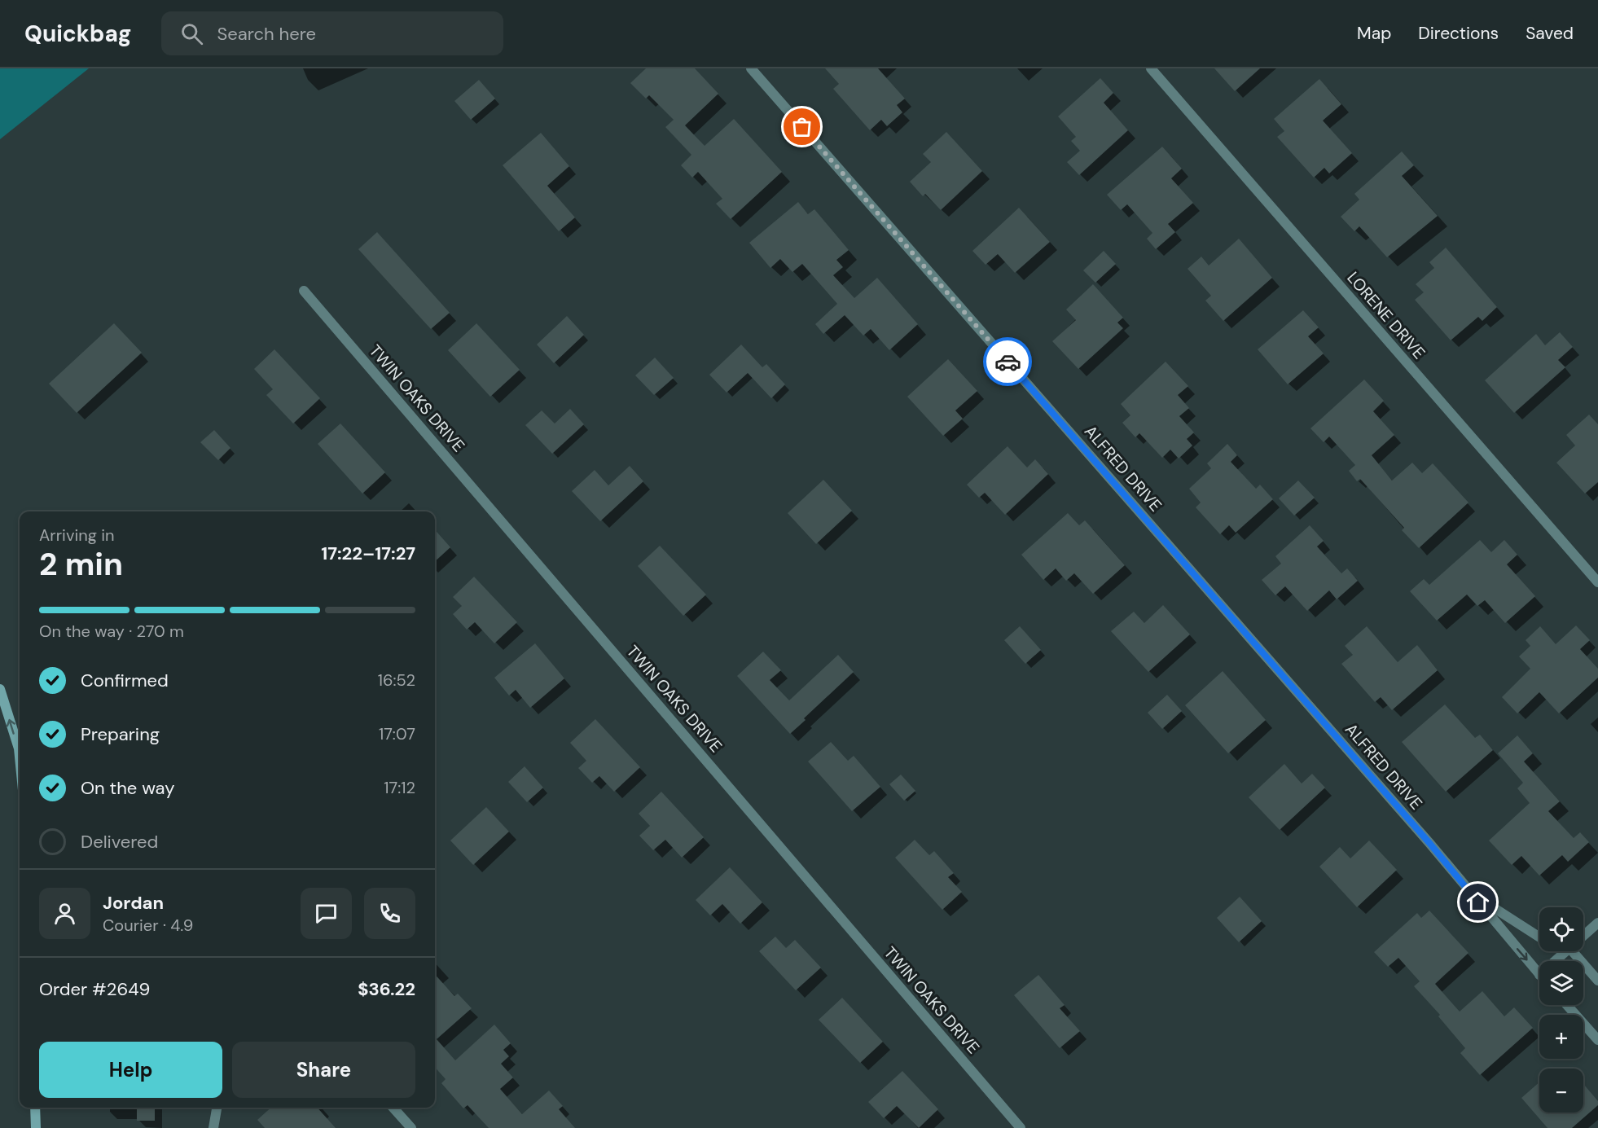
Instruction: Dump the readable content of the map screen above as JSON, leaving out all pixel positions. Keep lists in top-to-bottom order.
{
  "streets": {
    "street": ["LORENE DRIVE", "TWIN OAKS DRIVE", "ALFRED DRIVE"]
  },
  "page": {
    "header": "Quickbag",
    "search": "Search here",
    "nav": ["Map", "Directions", "Saved"],
    "heading": ["2 min", "Arriving in", "17:22–17:27"],
    "panel": [
      "Jordan",
      "Courier · 4.9",
      "Order #2649",
      "$36.22"
    ],
    "bar": "On the way · 270 m",
    "list": [
      ["Confirmed", "16:52"],
      ["Preparing", "17:07"],
      ["On the way", "17:12"],
      "Delivered"
    ],
    "map_buttons": ["+", "−"],
    "buttons": ["Help", "Share"]
  }
}
